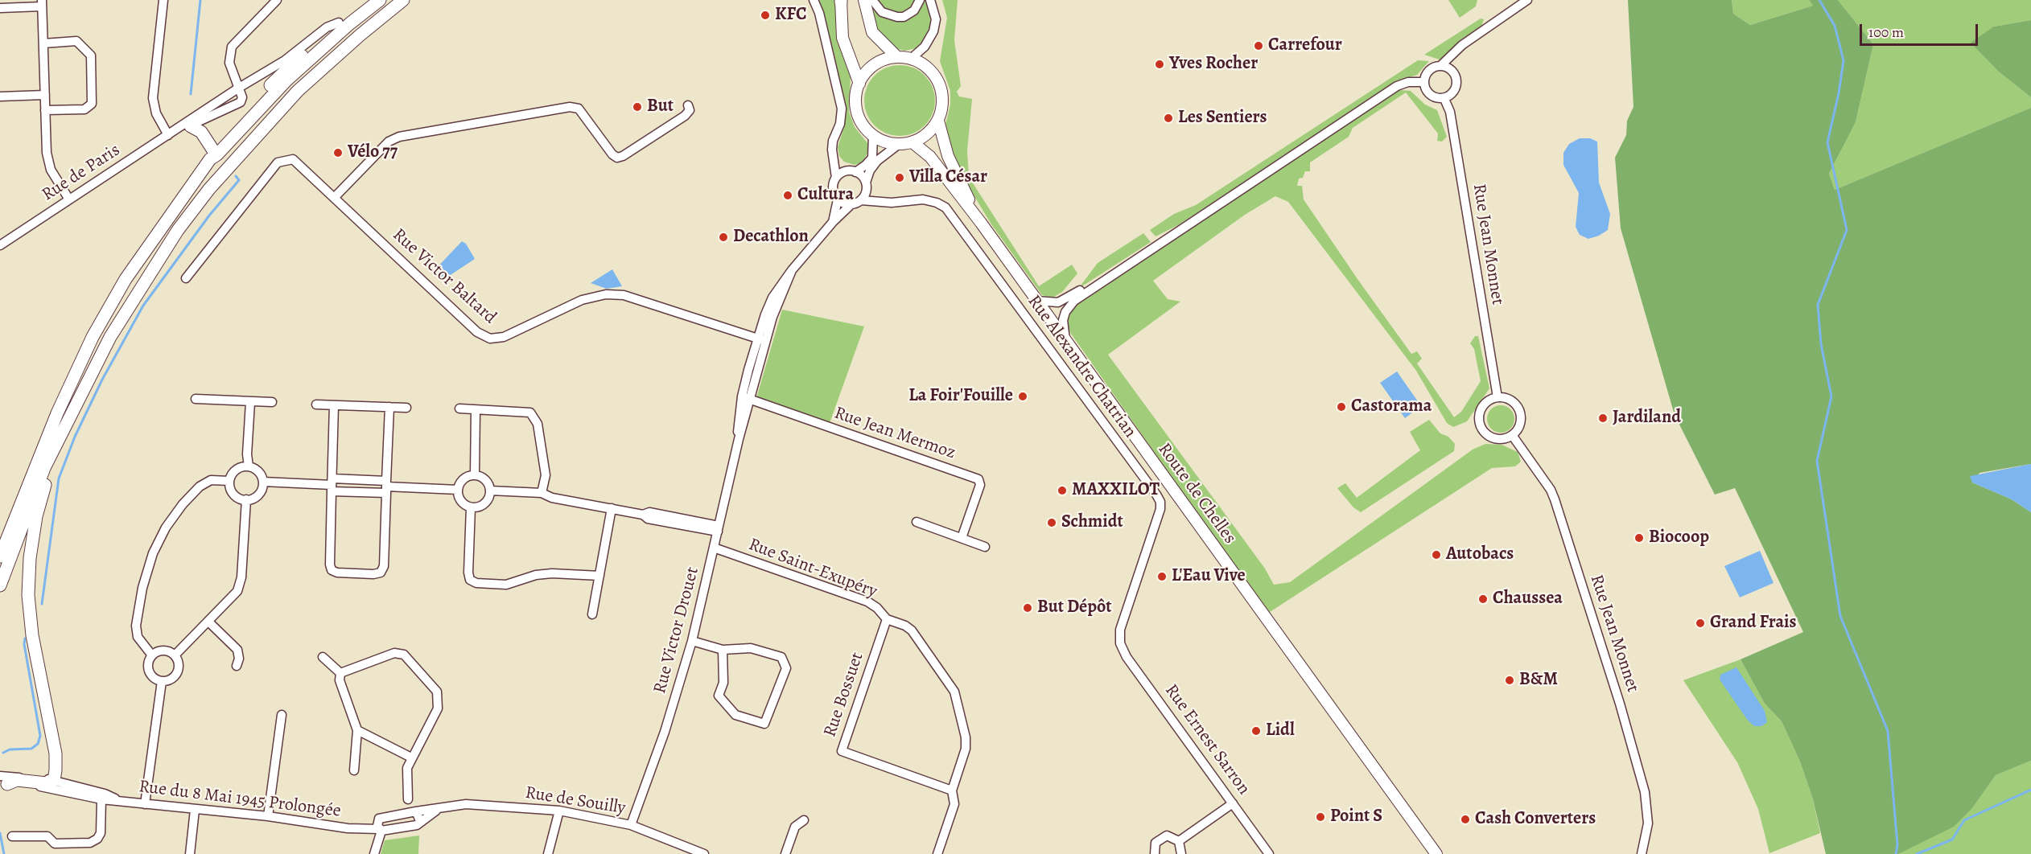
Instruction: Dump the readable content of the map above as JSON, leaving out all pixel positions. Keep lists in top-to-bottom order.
{
  "streets": {
    "main road": ["Route de Chelles"],
    "street": [
      "Rue de Paris",
      "Rue Jean Monnet",
      "Rue Victor Baltard",
      "Rue Alexandre Chatrian",
      "Rue Jean Mermoz",
      "Rue Saint-Exupéry",
      "Rue Victor Drouet",
      "Rue Bossuet",
      "Rue Ernest Sarron",
      "Rue du 8 Mai 1945 Prolongée",
      "Rue de Souilly"
    ]
  },
  "crossings": [
    ["Rue Victor Baltard", "Rue Victor Drouet"],
    ["Rue Alexandre Chatrian", "Rue Victor Drouet"],
    ["Rue Alexandre Chatrian", "Rue Ernest Sarron"],
    ["Rue Jean Mermoz", "Rue Victor Drouet"],
    ["Rue Saint-Exupéry", "Rue Victor Drouet"],
    ["Rue Saint-Exupéry", "Rue Bossuet"],
    ["Rue Victor Drouet", "Rue de Souilly"],
    ["Rue du 8 Mai 1945 Prolongée", "Rue de Souilly"]
  ],
  "places": [
    "KFC",
    "Carrefour",
    "Yves Rocher",
    "But",
    "Les Sentiers",
    "Vélo 77",
    "Villa César",
    "Cultura",
    "Decathlon",
    "La Foir'Fouille",
    "Castorama",
    "Jardiland",
    "MAXXILOT",
    "Schmidt",
    "Biocoop",
    "Autobacs",
    "L'Eau Vive",
    "Chaussea",
    "But Dépôt",
    "Grand Frais",
    "B&M",
    "Lidl",
    "Point S",
    "Cash Converters"
  ],
  "scale_bar": "100 m"
}
